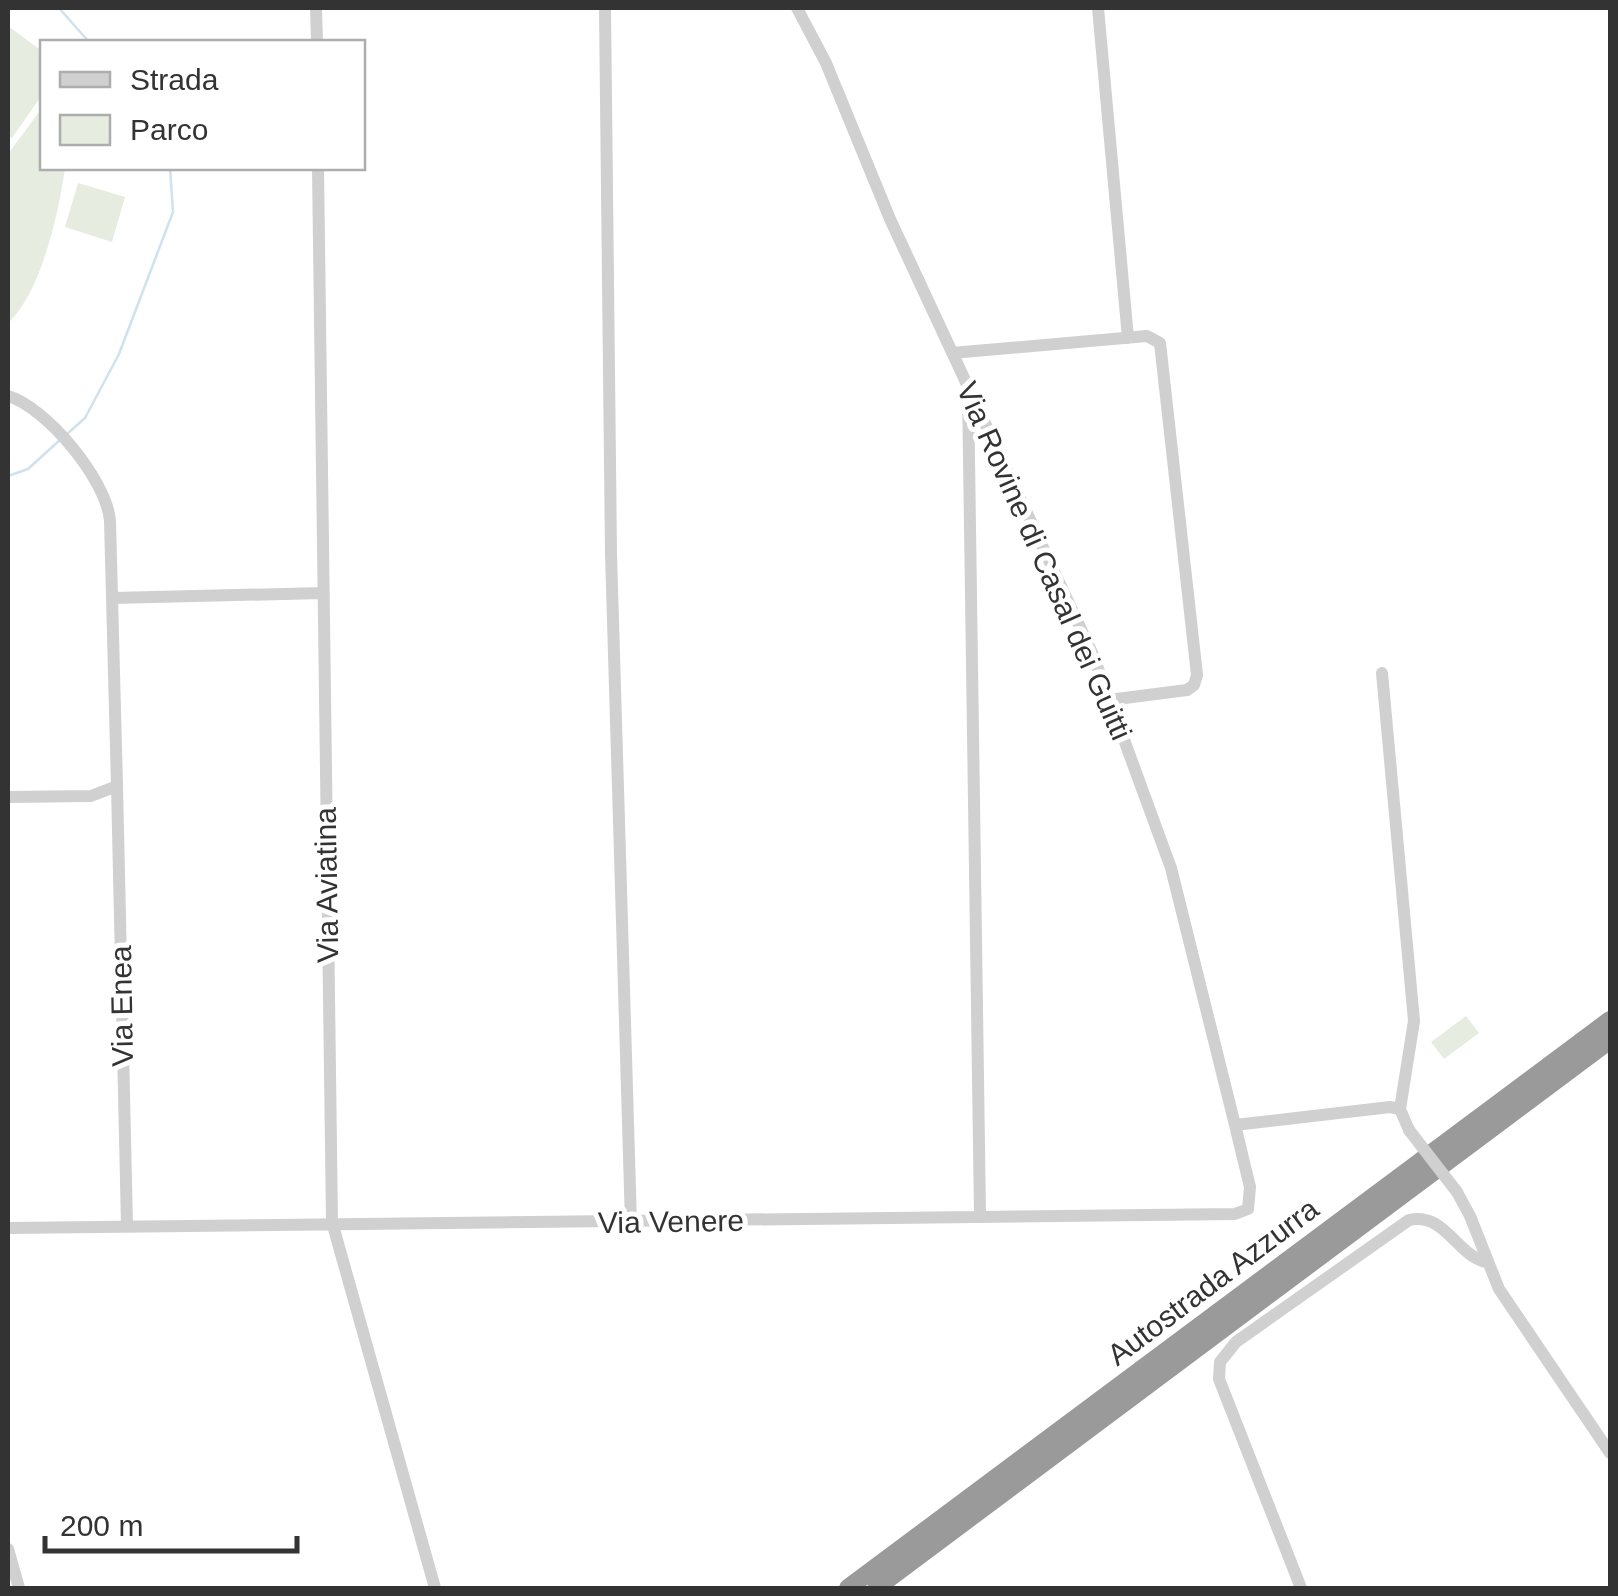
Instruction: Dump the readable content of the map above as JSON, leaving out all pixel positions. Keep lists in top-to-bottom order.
{
  "streets": {
    "highway": ["Autostrada Azzurra"],
    "street": [
      "Via Rovine di Casal dei Guitti",
      "Via Aviatina",
      "Via Enea",
      "Via Venere"
    ]
  },
  "crossings": [
    ["Via Rovine di Casal dei Guitti", "Via Venere"],
    ["Via Aviatina", "Via Venere"],
    ["Via Enea", "Via Venere"]
  ],
  "legend": ["Strada", "Parco"],
  "scale_bar": "200 m"
}
